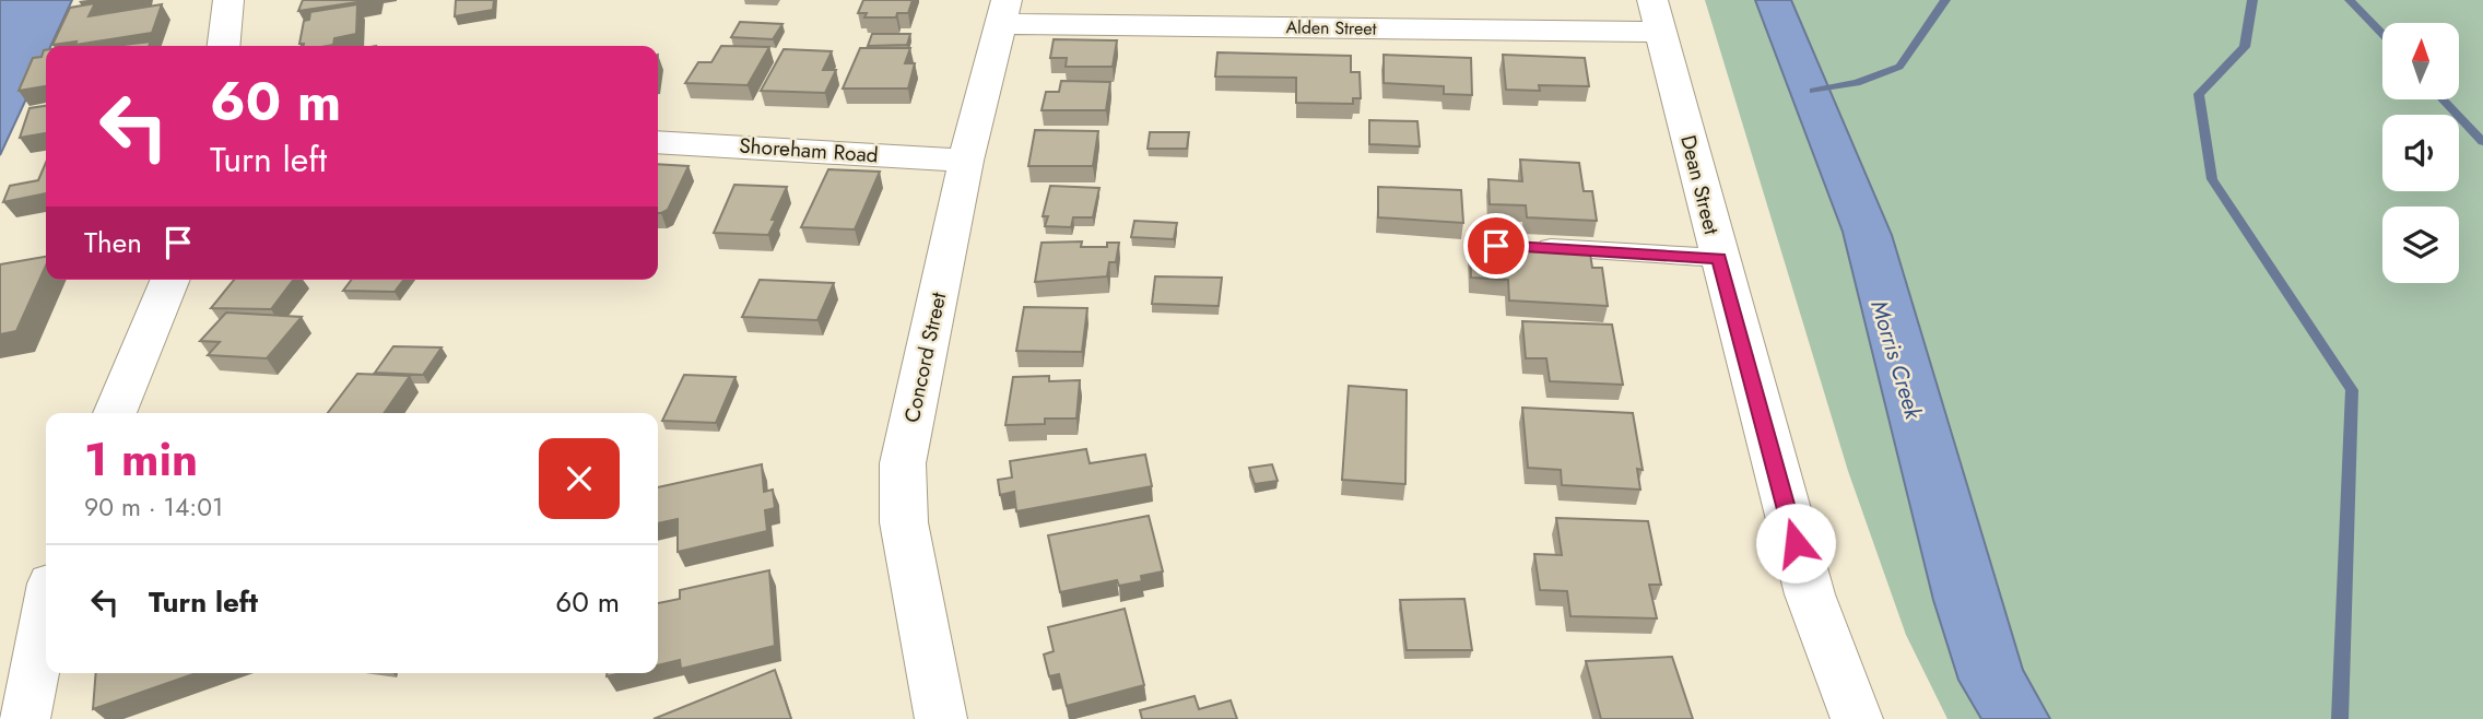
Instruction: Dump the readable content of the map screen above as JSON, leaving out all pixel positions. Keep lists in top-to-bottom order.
{
  "streets": {
    "street": [
      "Alden Street",
      "Shoreham Road",
      "Dean Street",
      "Concord Street"
    ]
  },
  "crossings": [
    ["Alden Street", "Dean Street"],
    ["Alden Street", "Concord Street"],
    ["Shoreham Road", "Concord Street"]
  ],
  "water": ["Morris Creek"],
  "north": "top",
  "page": {
    "turn": ["60 m", "Turn left"],
    "then": "Then",
    "heading": ["1 min", "90 m · 14:01"],
    "list": [
      {
        "name": "Turn left",
        "value": "60 m"
      }
    ]
  }
}
